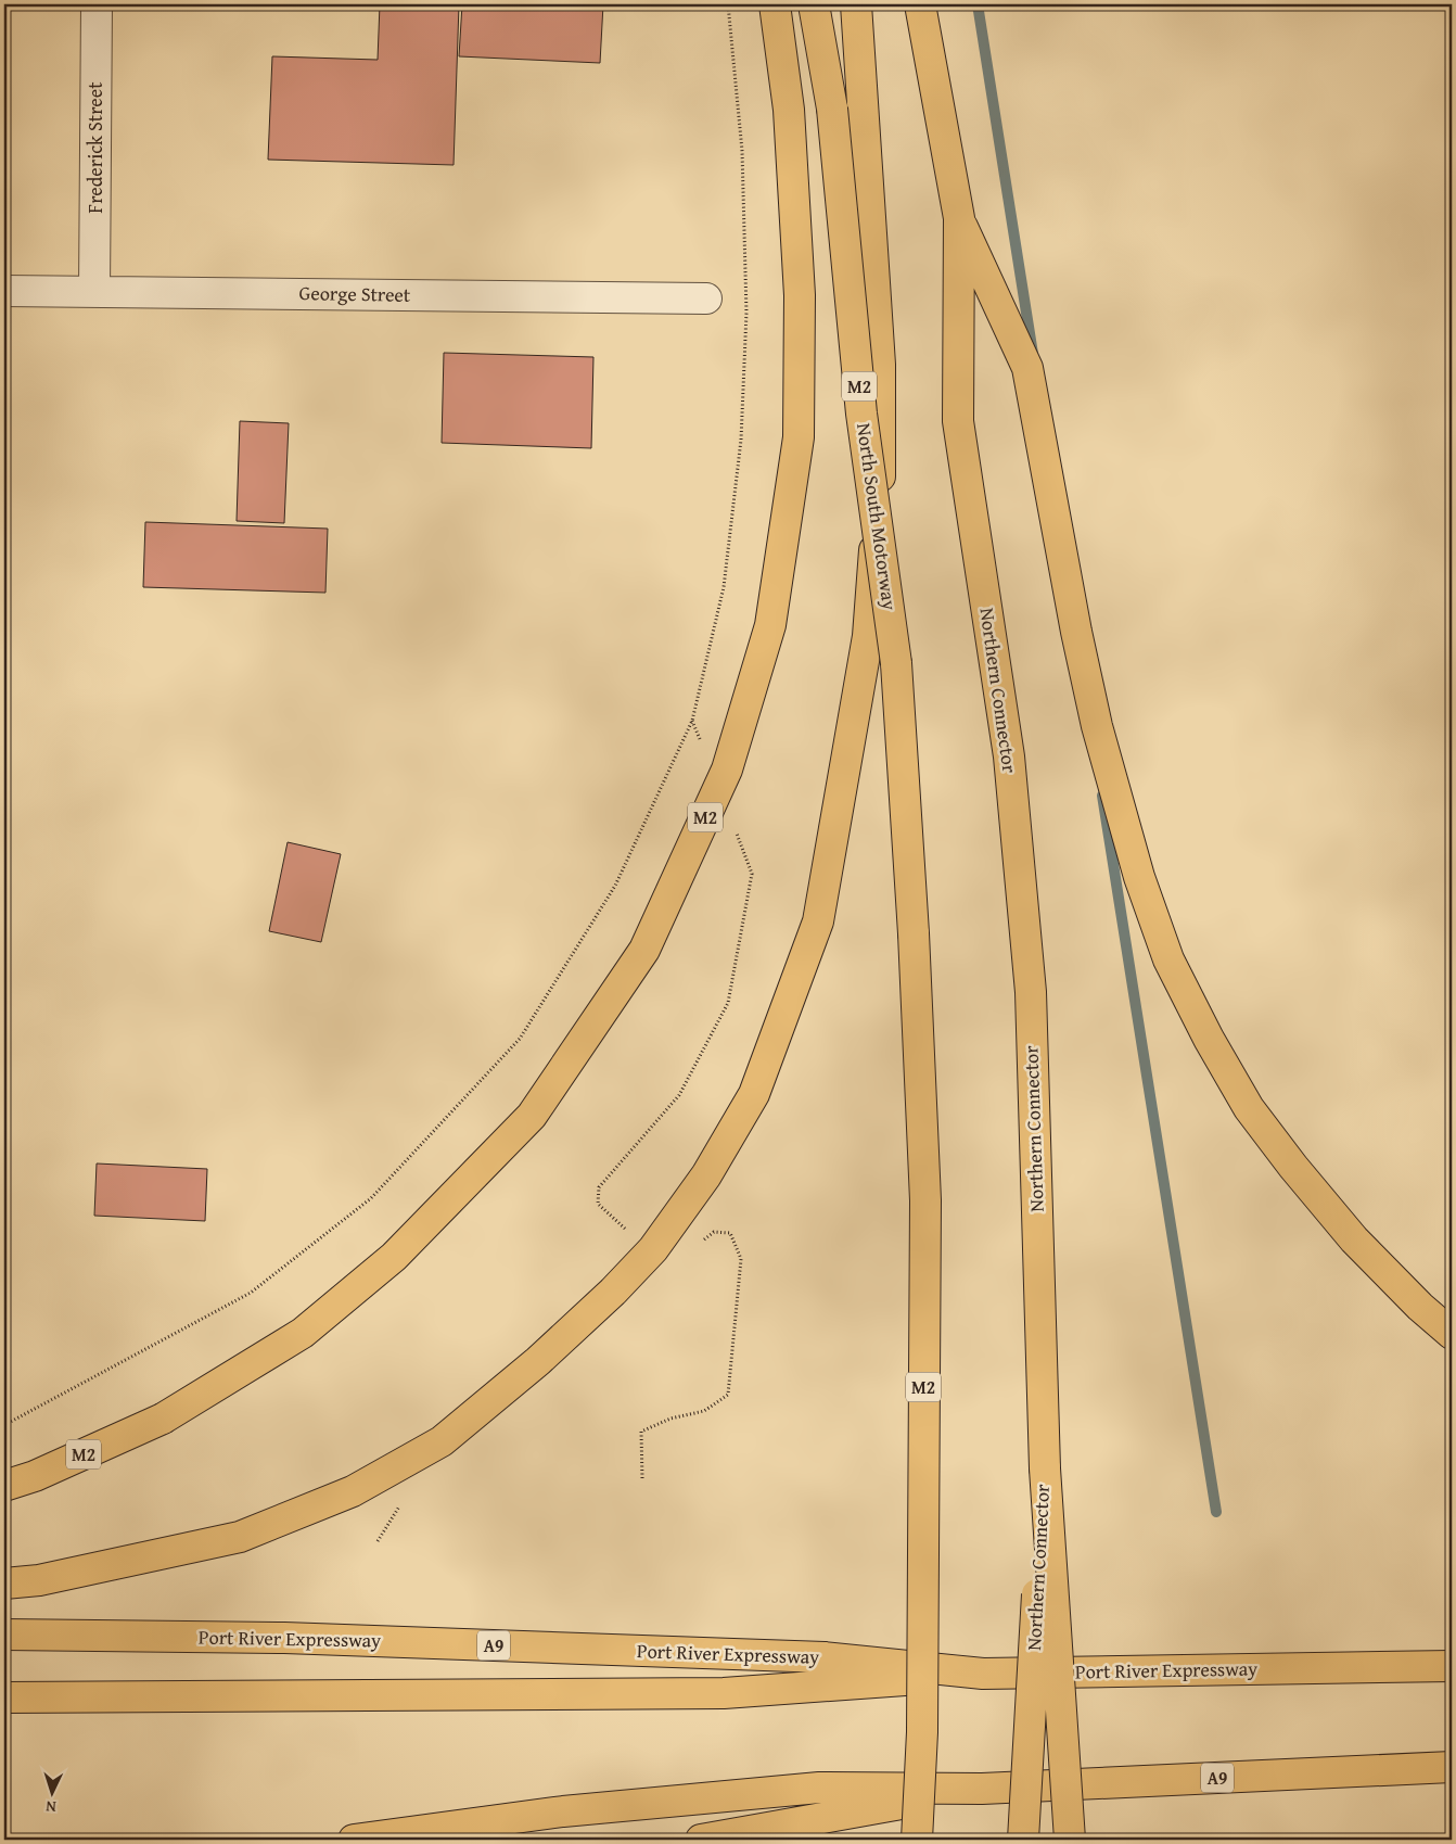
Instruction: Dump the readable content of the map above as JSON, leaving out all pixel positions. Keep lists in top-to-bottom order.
{
  "streets": {
    "highway": [
      "M2",
      "North South Motorway",
      "Northern Connector",
      "Port River Expressway",
      "A9"
    ],
    "street": ["Frederick Street", "George Street"]
  },
  "crossings": [
    ["Frederick Street", "George Street"]
  ],
  "north": "bottom"
}
